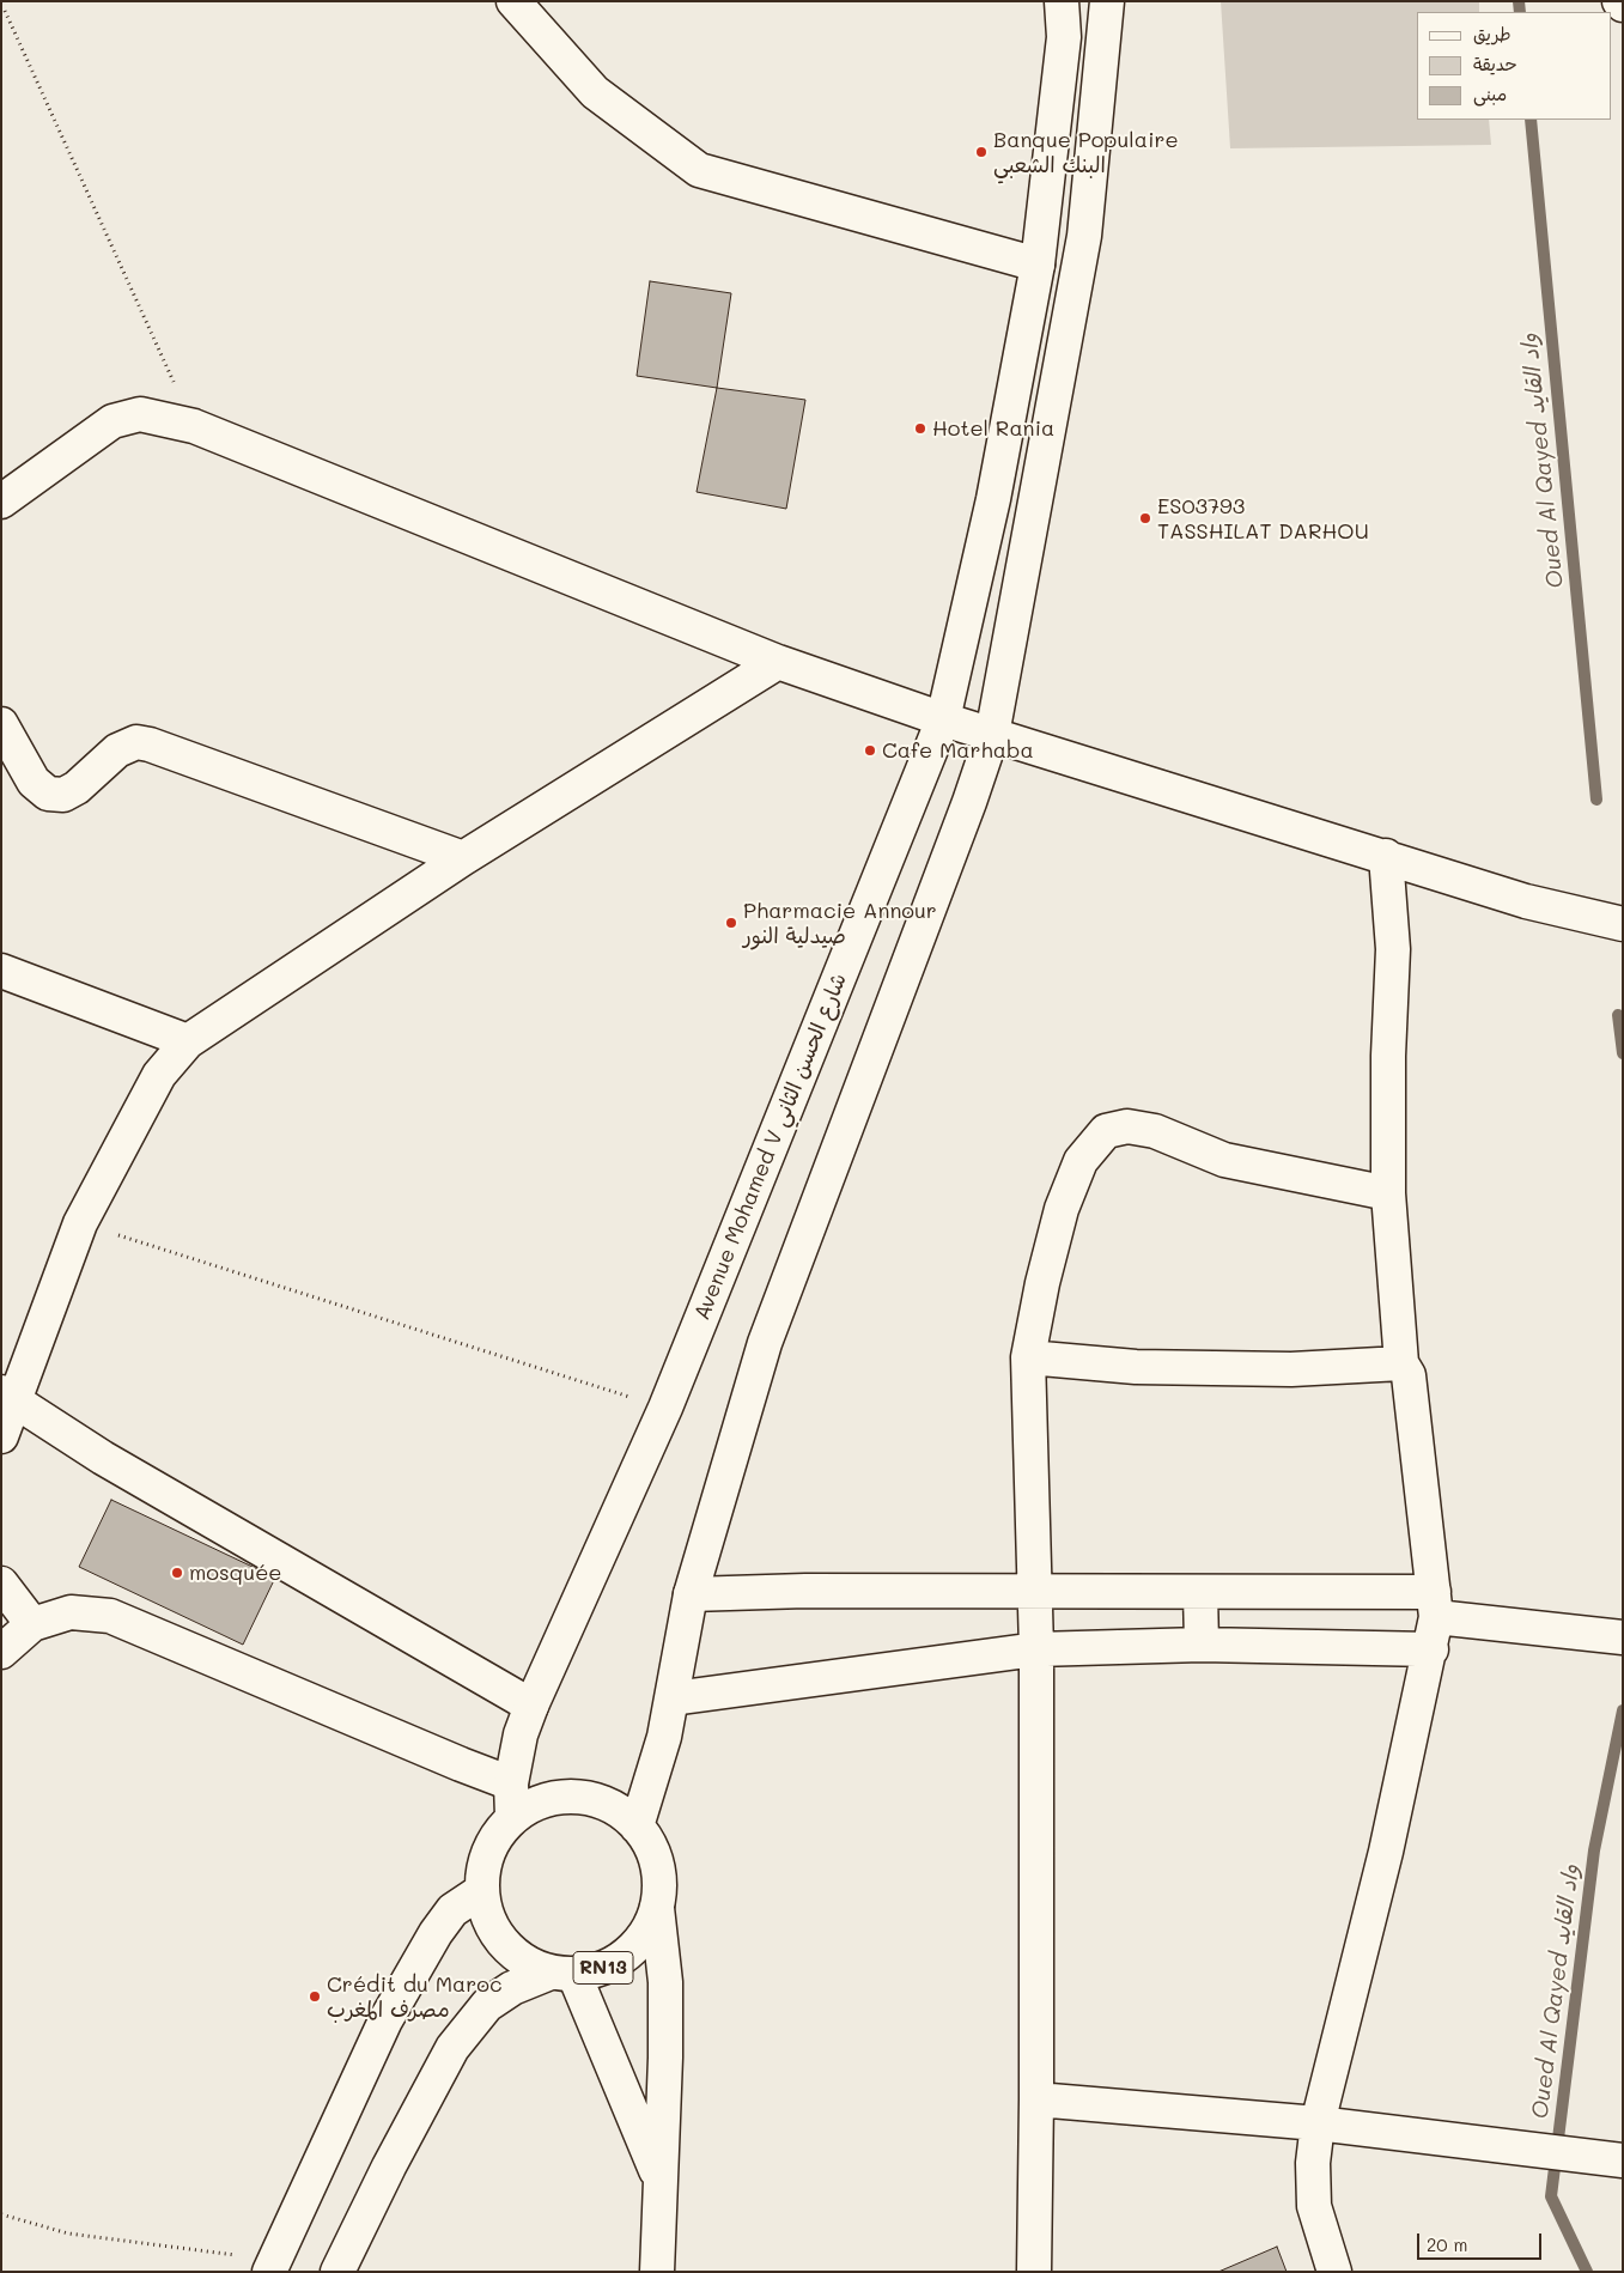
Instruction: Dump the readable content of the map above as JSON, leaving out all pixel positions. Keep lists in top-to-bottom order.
{
  "streets": {
    "main road": ["Avenue Mohamed V شارع الحسن الثاني", "RN13"]
  },
  "crossings": [
    ["Avenue Mohamed V شارع الحسن الثاني", "RN13"]
  ],
  "water": ["Oued Al Qayed واد القايد"],
  "places": [
    "Banque Populaire البنك الشعبي",
    "Hotel Rania",
    "ES03793 TASSHILAT DARHOU",
    "Cafe Marhaba",
    "Pharmacie Annour صيدلية النور",
    "mosquée",
    "Crédit du Maroc مصرف المغرب"
  ],
  "legend": ["طريق", "حديقة", "مبنى"],
  "scale_bar": "20 m"
}
